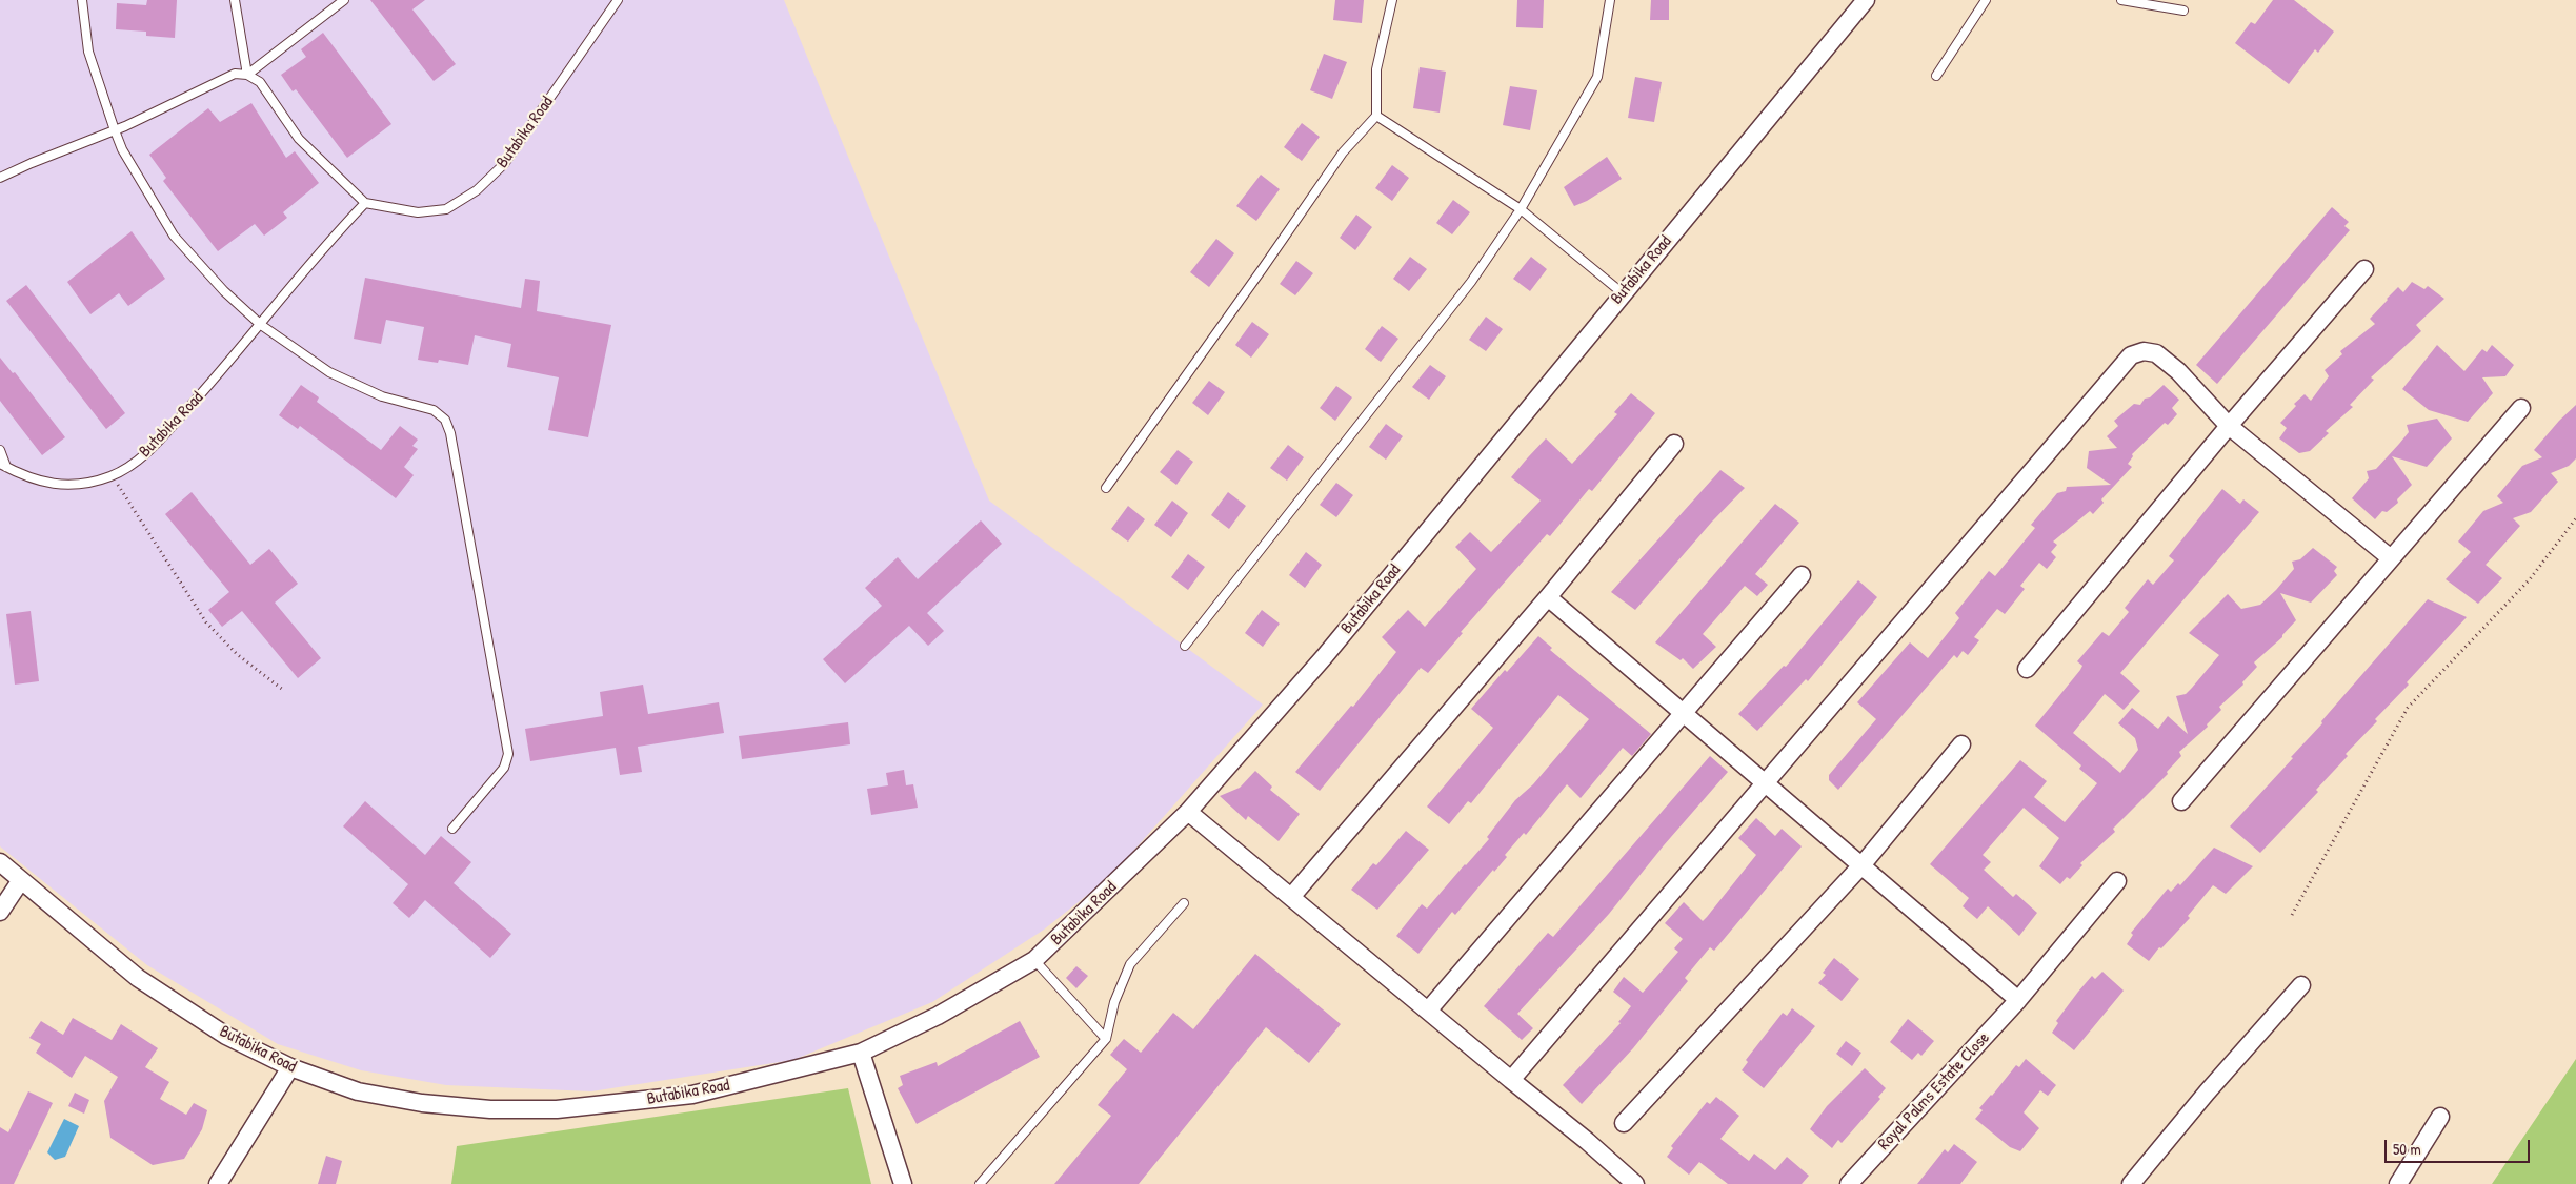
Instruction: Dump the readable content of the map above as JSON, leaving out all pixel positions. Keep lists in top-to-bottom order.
{
  "streets": {
    "street": ["Butabika Road", "Royal Palms Estate Close"]
  },
  "scale_bar": "50 m"
}
